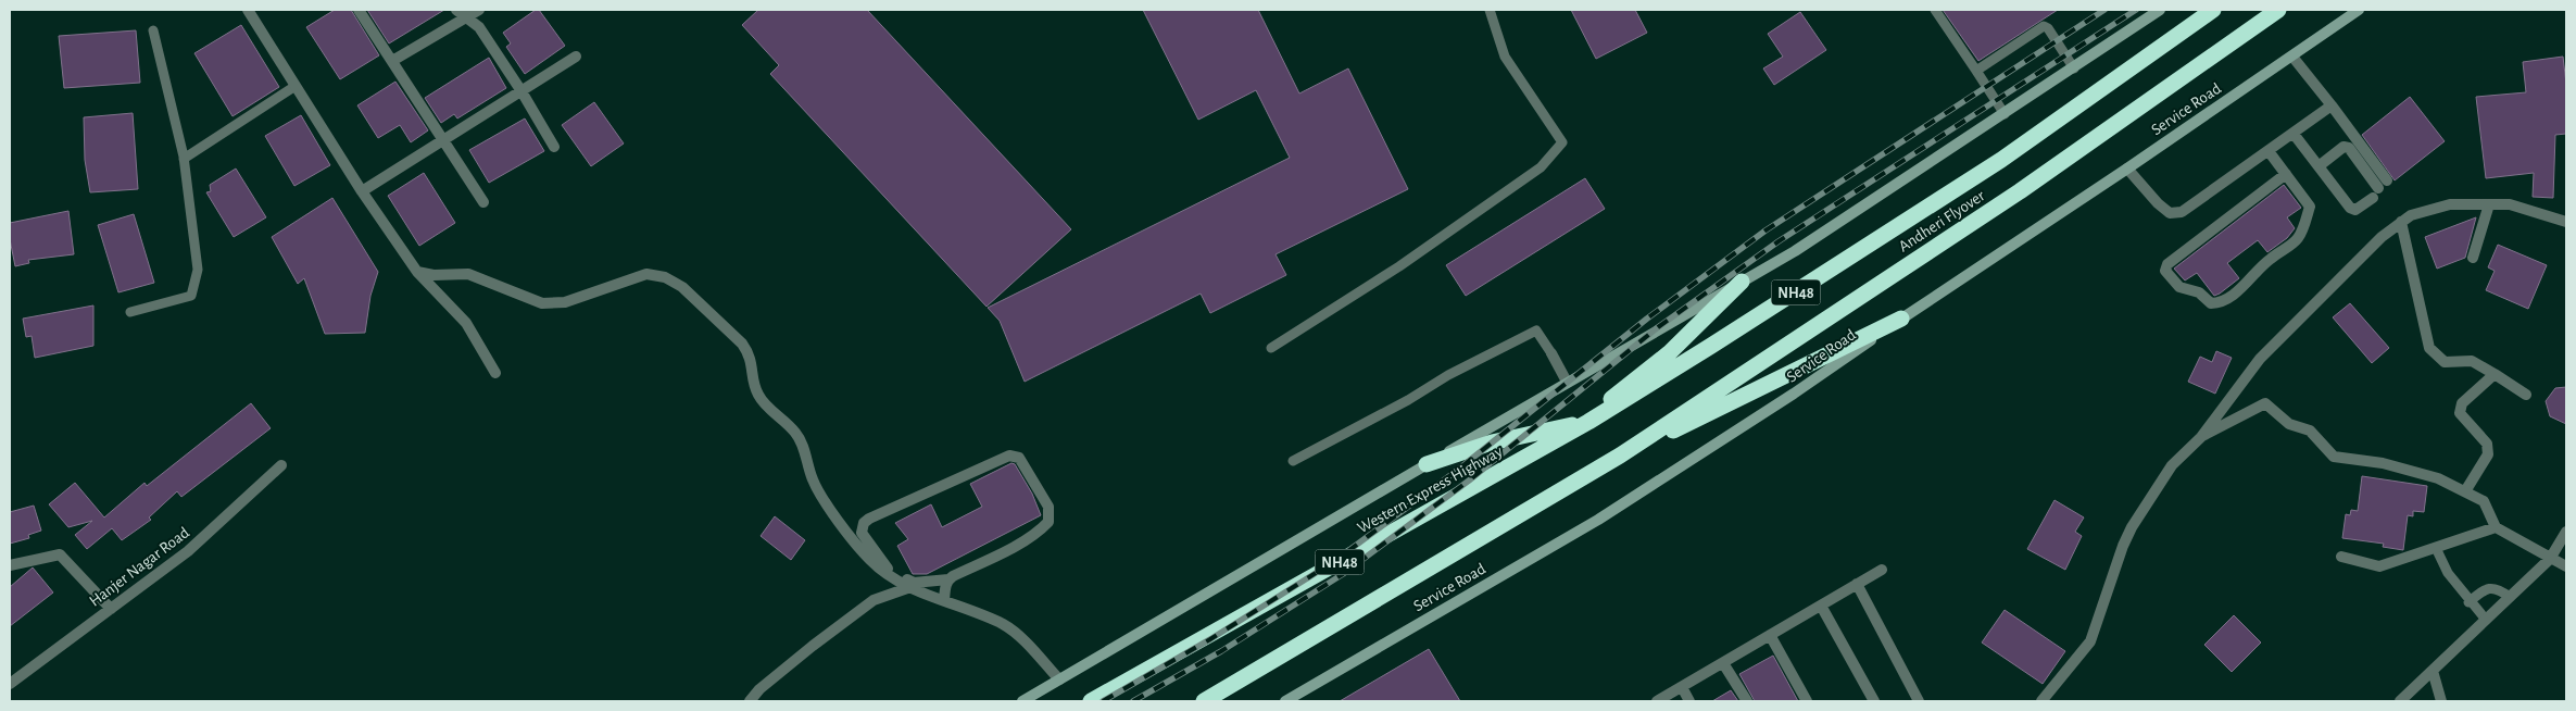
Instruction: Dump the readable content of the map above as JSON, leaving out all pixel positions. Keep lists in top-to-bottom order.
{
  "streets": {
    "highway": ["Andheri Flyover", "NH48", "Western Express Highway"],
    "street": ["Service Road", "Hanjer Nagar Road"]
  },
  "crossings": [
    ["Andheri Flyover", "NH48"],
    ["Andheri Flyover", "Western Express Highway"]
  ]
}
